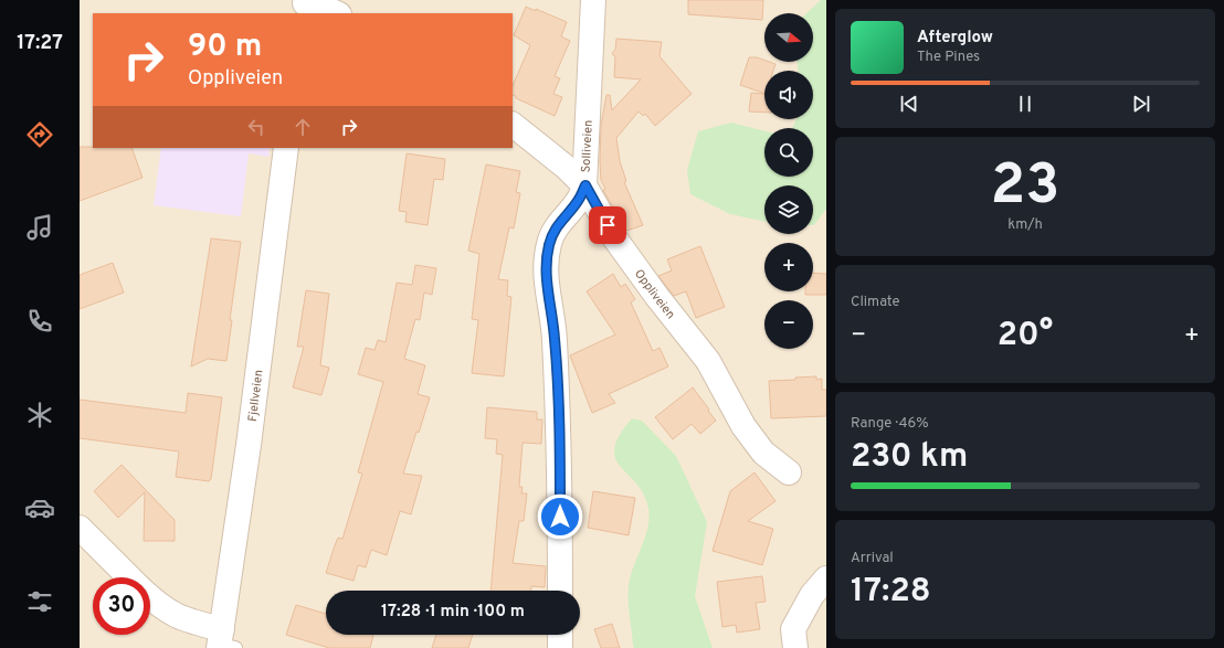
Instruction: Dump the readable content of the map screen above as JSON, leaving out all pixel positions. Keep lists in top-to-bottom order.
{
  "streets": {
    "street": ["Solliveien", "Oppliveien", "Fjellveien"]
  },
  "crossings": [
    ["Solliveien", "Oppliveien"]
  ],
  "north": "right",
  "page": {
    "tabs": "17:27",
    "map_buttons": ["+", "−"],
    "turn": ["90 m", "Oppliveien"],
    "song": ["Afterglow", "The Pines"],
    "tile": [
      ["23", "km/h"],
      "Climate",
      ["Range · 46%", "230 km"],
      ["Arrival", "17:28"]
    ],
    "heat": ["−", "20°", "+"],
    "limit": "30",
    "trip": "17:28 · 1 min · 100 m"
  }
}
